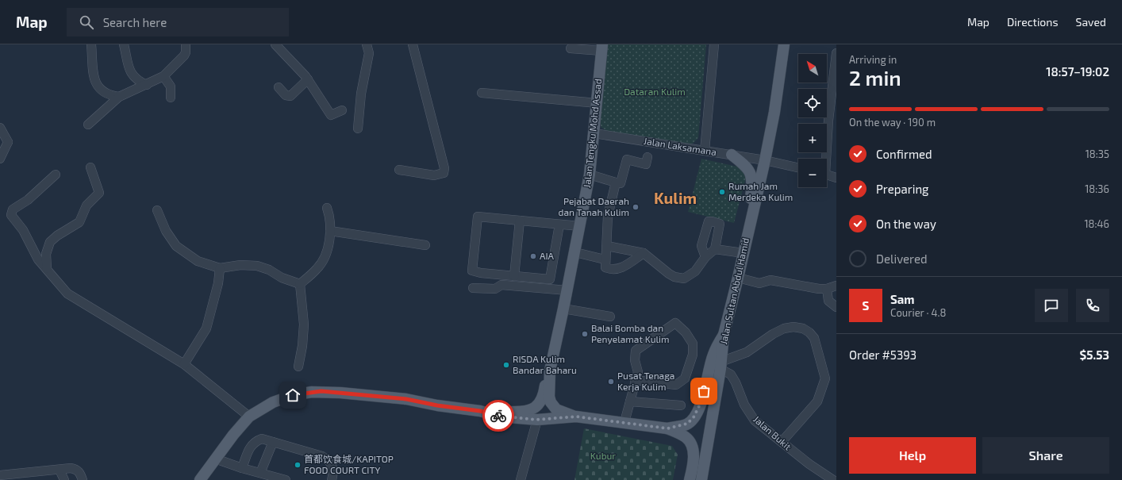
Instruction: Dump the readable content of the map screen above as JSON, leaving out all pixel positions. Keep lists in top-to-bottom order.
{
  "streets": {
    "main road": ["Jalan Tengku Mohd Assad", "Jalan Sultan Abdul Hamid"],
    "street": ["Jalan Laksamana", "Jalan Bukit"]
  },
  "crossings": [
    ["Jalan Tengku Mohd Assad", "Jalan Laksamana"],
    ["Jalan Laksamana", "Jalan Sultan Abdul Hamid"],
    ["Jalan Sultan Abdul Hamid", "Jalan Bukit"]
  ],
  "districts": ["Kulim"],
  "parks": ["Dataran Kulim", "Kubur"],
  "places": [
    "Rumah Jam Merdeka Kulim",
    "Pejabat Daerah dan Tanah Kulim",
    "AIA",
    "Balai Bomba dan Penyelamat Kulim",
    "RISDA Kulim Bandar Baharu",
    "Pusat Tenaga Kerja Kulim",
    "首都饮食城/KAPITOP FOOD COURT CITY"
  ],
  "north": "top left",
  "page": {
    "header": "Map",
    "search": "Search here",
    "nav": ["Map", "Directions", "Saved"],
    "heading": ["2 min", "Arriving in", "18:57–19:02"],
    "panel": [
      "Sam",
      "Courier · 4.8",
      "Order #5393",
      "$5.53"
    ],
    "map_buttons": ["+", "−"],
    "bar": "On the way · 190 m",
    "list": [
      ["Confirmed", "18:35"],
      ["Preparing", "18:36"],
      ["On the way", "18:46"],
      "Delivered"
    ],
    "round": "S",
    "buttons": ["Help", "Share"]
  }
}
